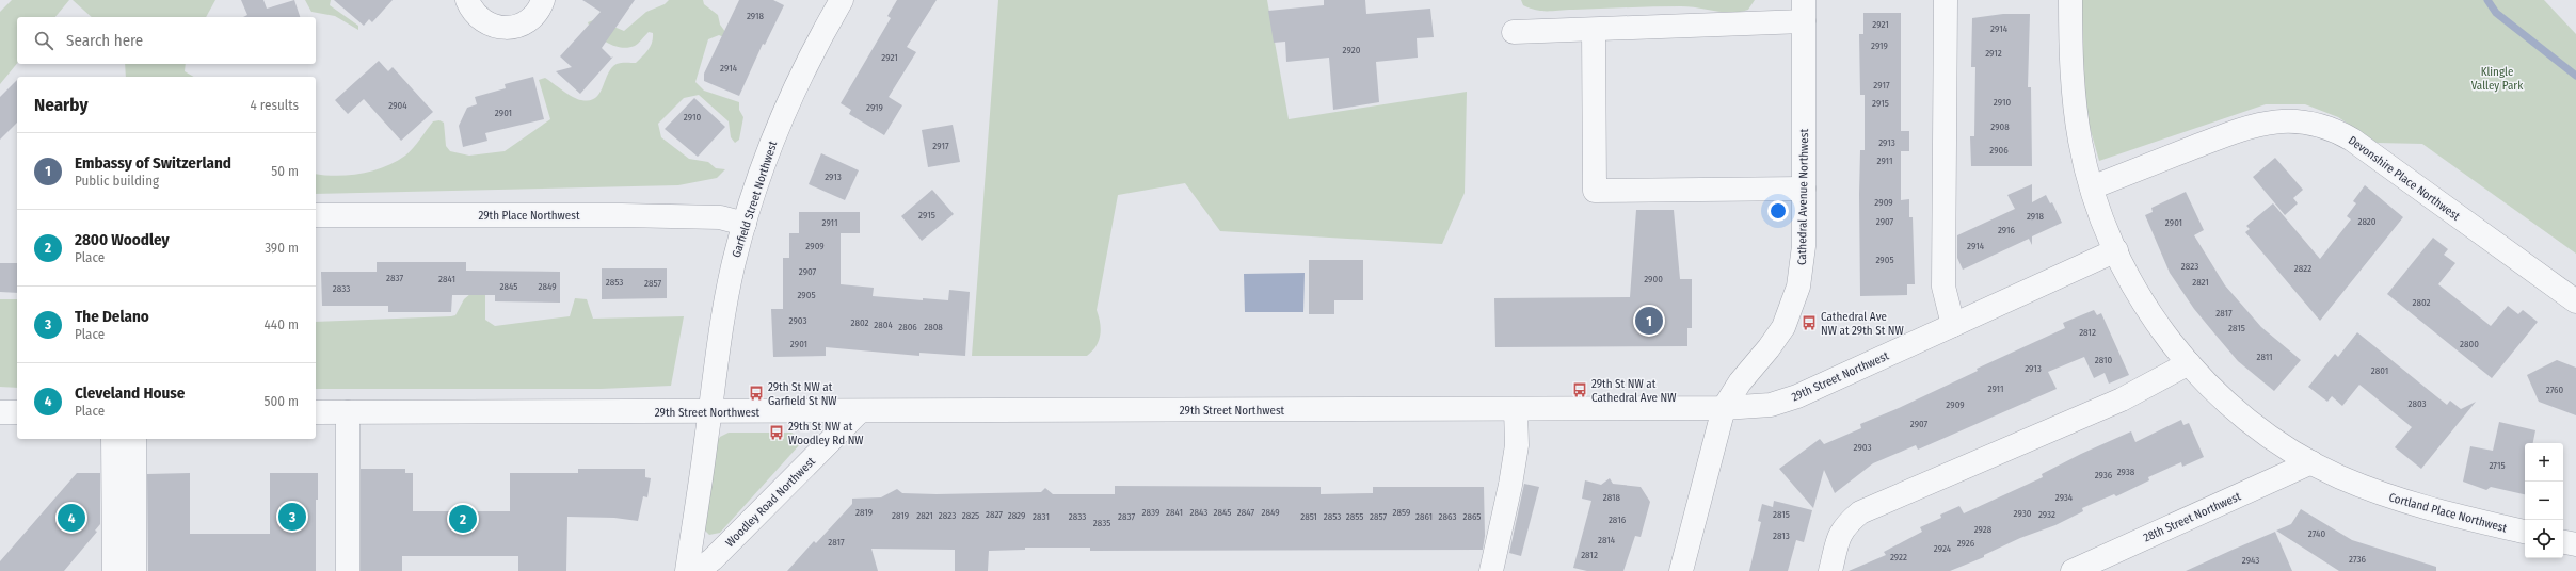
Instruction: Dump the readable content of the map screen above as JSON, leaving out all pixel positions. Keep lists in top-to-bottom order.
{
  "streets": {
    "street": [
      "Devonshire Place Northwest",
      "Cathedral Avenue Northwest",
      "Garfield Street Northwest",
      "29th Place Northwest",
      "29th Street Northwest",
      "Woodley Road Northwest",
      "Cortland Place Northwest",
      "28th Street Northwest"
    ]
  },
  "crossings": [
    ["Devonshire Place Northwest", "Cortland Place Northwest"],
    ["Cathedral Avenue Northwest", "29th Street Northwest"],
    ["Garfield Street Northwest", "29th Place Northwest"],
    ["Garfield Street Northwest", "29th Street Northwest"],
    ["29th Street Northwest", "Woodley Road Northwest"],
    ["29th Street Northwest", "Cortland Place Northwest"],
    ["Cortland Place Northwest", "28th Street Northwest"]
  ],
  "parks": ["Klingle Valley Park"],
  "places": {
    "bus stop": [
      "Cathedral Ave NW at 29th St NW",
      "29th St NW at Cathedral Ave NW",
      "29th St NW at Garfield St NW",
      "29th St NW at Woodley Rd NW"
    ]
  },
  "house_numbers": [
    "2918",
    "2921",
    "2914",
    "2919",
    "2920",
    "2912",
    "2921",
    "2914",
    "2917",
    "2910",
    "2915",
    "2904",
    "2919",
    "2901",
    "2910",
    "2908",
    "2913",
    "2917",
    "2906",
    "2911",
    "2913",
    "2909",
    "2915",
    "2918",
    "2907",
    "2820",
    "2911",
    "2901",
    "2916",
    "2909",
    "2914",
    "2905",
    "2823",
    "2822",
    "2907",
    "2837",
    "2841",
    "2900",
    "2853",
    "2821",
    "2857",
    "2845",
    "2849",
    "2833",
    "2905",
    "2802",
    "2817",
    "2903",
    "2802",
    "2804",
    "2806",
    "2808",
    "2815",
    "2812",
    "2901",
    "2800",
    "2811",
    "2810",
    "2913",
    "2801",
    "2911",
    "2760",
    "2803",
    "2909",
    "2907",
    "2903",
    "2715",
    "2938",
    "2936",
    "2818",
    "2934",
    "2819",
    "2839",
    "2841",
    "2843",
    "2845",
    "2847",
    "2849",
    "2859",
    "2930",
    "2827",
    "2815",
    "2932",
    "2819",
    "2821",
    "2823",
    "2825",
    "2829",
    "2831",
    "2833",
    "2837",
    "2851",
    "2853",
    "2855",
    "2857",
    "2861",
    "2863",
    "2865",
    "2816",
    "2835",
    "2928",
    "2740",
    "2813",
    "2814",
    "2817",
    "2926",
    "2924",
    "2812",
    "2922",
    "2736",
    "2943"
  ],
  "page": {
    "search": "Search here",
    "heading": ["Nearby", "4 results"],
    "list": [
      {
        "mark": "1",
        "name": "Embassy of Switzerland",
        "note": "Public building",
        "value": "50 m"
      },
      {
        "mark": "2",
        "name": "2800 Woodley",
        "note": "Place",
        "value": "390 m"
      },
      {
        "mark": "3",
        "name": "The Delano",
        "note": "Place",
        "value": "440 m"
      },
      {
        "mark": "4",
        "name": "Cleveland House",
        "note": "Place",
        "value": "500 m"
      }
    ],
    "pins": [
      "1",
      "3",
      "4",
      "2"
    ],
    "map_buttons": ["+", "−"]
  }
}
